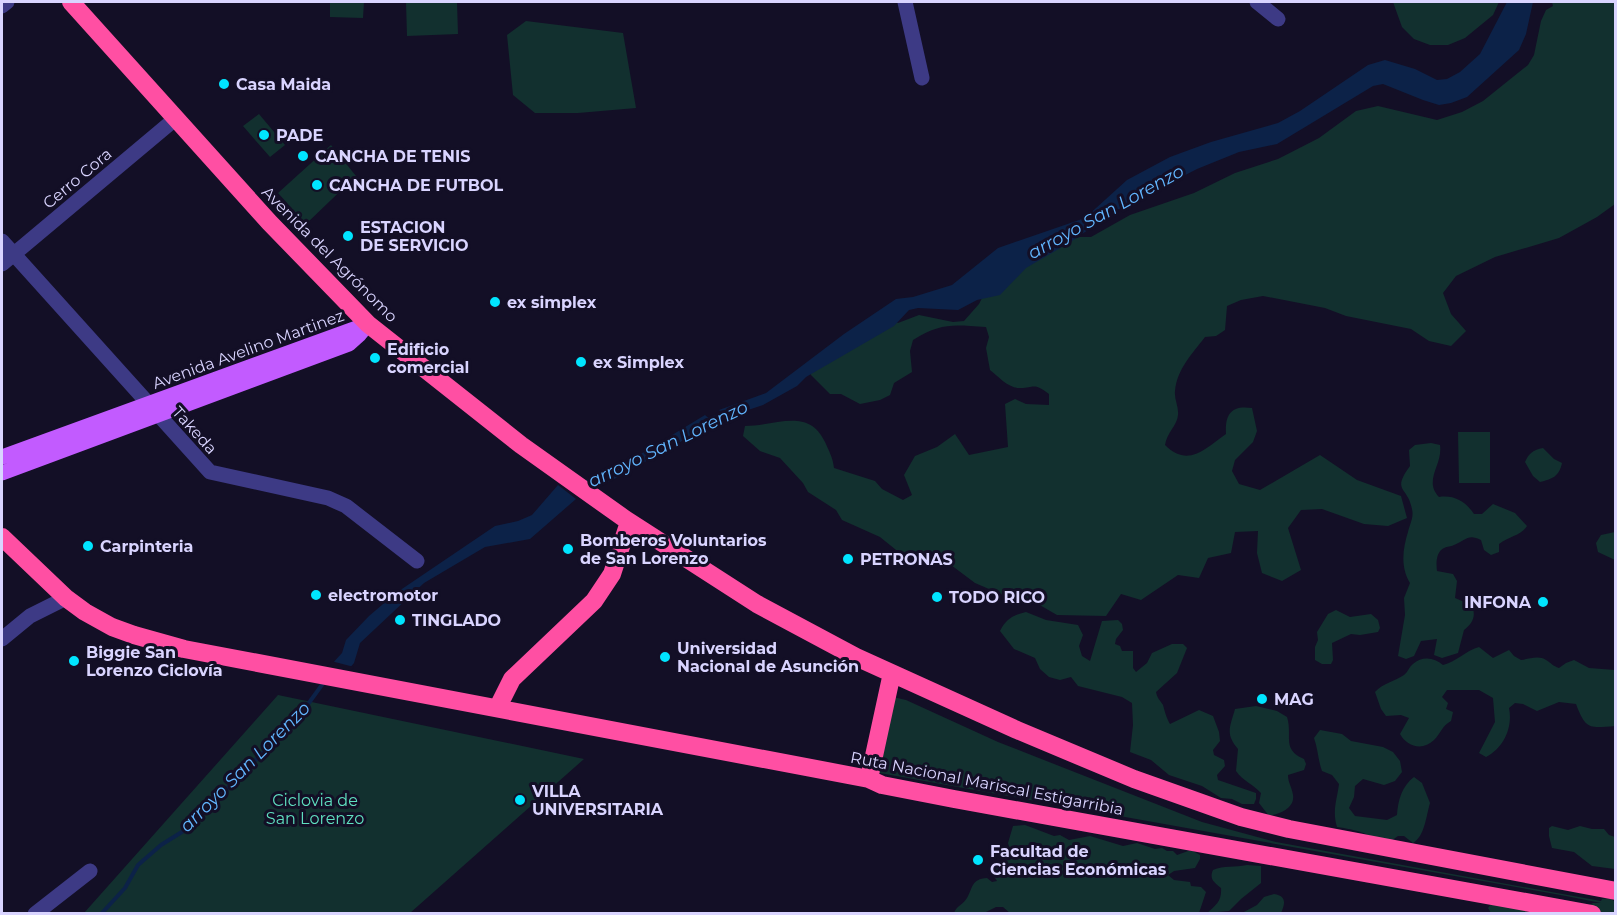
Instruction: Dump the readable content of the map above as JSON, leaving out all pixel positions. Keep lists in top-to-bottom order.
{
  "streets": {
    "highway": ["Avenida del Agrónomo", "Ruta Nacional Mariscal Estigarribia"],
    "main road": ["Avenida Avelino Martinez"],
    "street": ["Cerro Cora", "Takeda"]
  },
  "crossings": [
    ["Cerro Cora", "Avenida del Agrónomo"],
    ["Cerro Cora", "Takeda"],
    ["Avenida del Agrónomo", "Avenida Avelino Martinez"],
    ["Avenida del Agrónomo", "Ruta Nacional Mariscal Estigarribia"],
    ["Avenida Avelino Martinez", "Takeda"]
  ],
  "water": ["arroyo San Lorenzo"],
  "parks": ["Ciclovia de San Lorenzo"],
  "places": [
    "Casa Maida",
    "PADE",
    "CANCHA DE TENIS",
    "CANCHA DE FUTBOL",
    "ESTACION DE SERVICIO",
    "ex simplex",
    "Edificio comercial",
    "ex Simplex",
    "Carpinteria",
    "Bomberos Voluntarios de San Lorenzo",
    "PETRONAS",
    "electromotor",
    "TODO RICO",
    "INFONA",
    "TINGLADO",
    "Universidad Nacional de Asunción",
    "Biggie San Lorenzo Ciclovía",
    "MAG",
    "VILLA UNIVERSITARIA",
    "Facultad de Ciencias Económicas"
  ]
}
